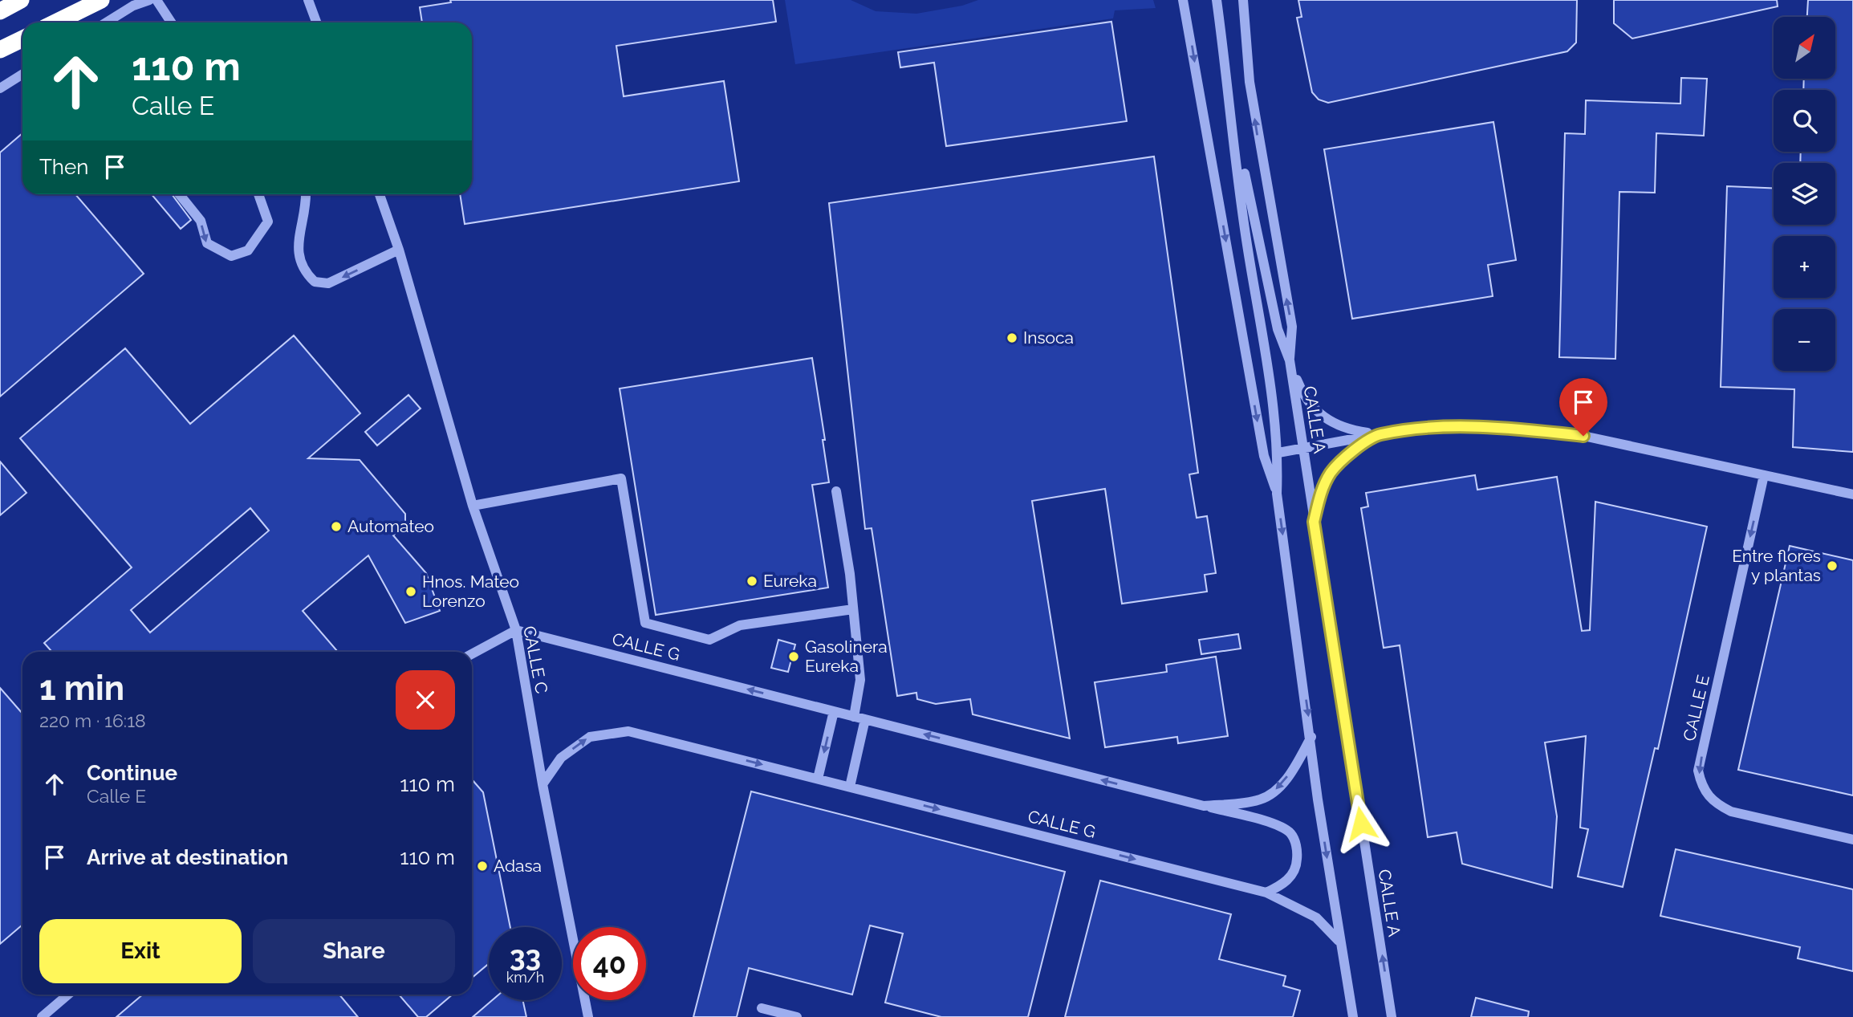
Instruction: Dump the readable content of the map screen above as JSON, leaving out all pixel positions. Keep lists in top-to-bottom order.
{
  "streets": {
    "street": [
      "CALLE A",
      "CALLE G",
      "CALLE C",
      "CALLE E"
    ]
  },
  "crossings": [
    ["CALLE A", "CALLE G"],
    ["CALLE G", "CALLE C"]
  ],
  "places": [
    "Insoca",
    "Automateo",
    "Entre flores y plantas",
    "Eureka",
    "Hnos. Mateo Lorenzo",
    "Gasolinera Eureka",
    "Adasa"
  ],
  "north": "top right",
  "page": {
    "map_buttons": ["+", "−"],
    "turn": ["110 m", "Calle E"],
    "then": "Then",
    "heading": ["1 min", "220 m · 16:18"],
    "list": [
      {
        "name": "Continue",
        "note": "Calle E",
        "value": "110 m"
      },
      {
        "name": "Arrive at destination",
        "value": "110 m"
      }
    ],
    "buttons": ["Exit", "Share"],
    "speed": "33 km/h",
    "limit": "40"
  }
}
